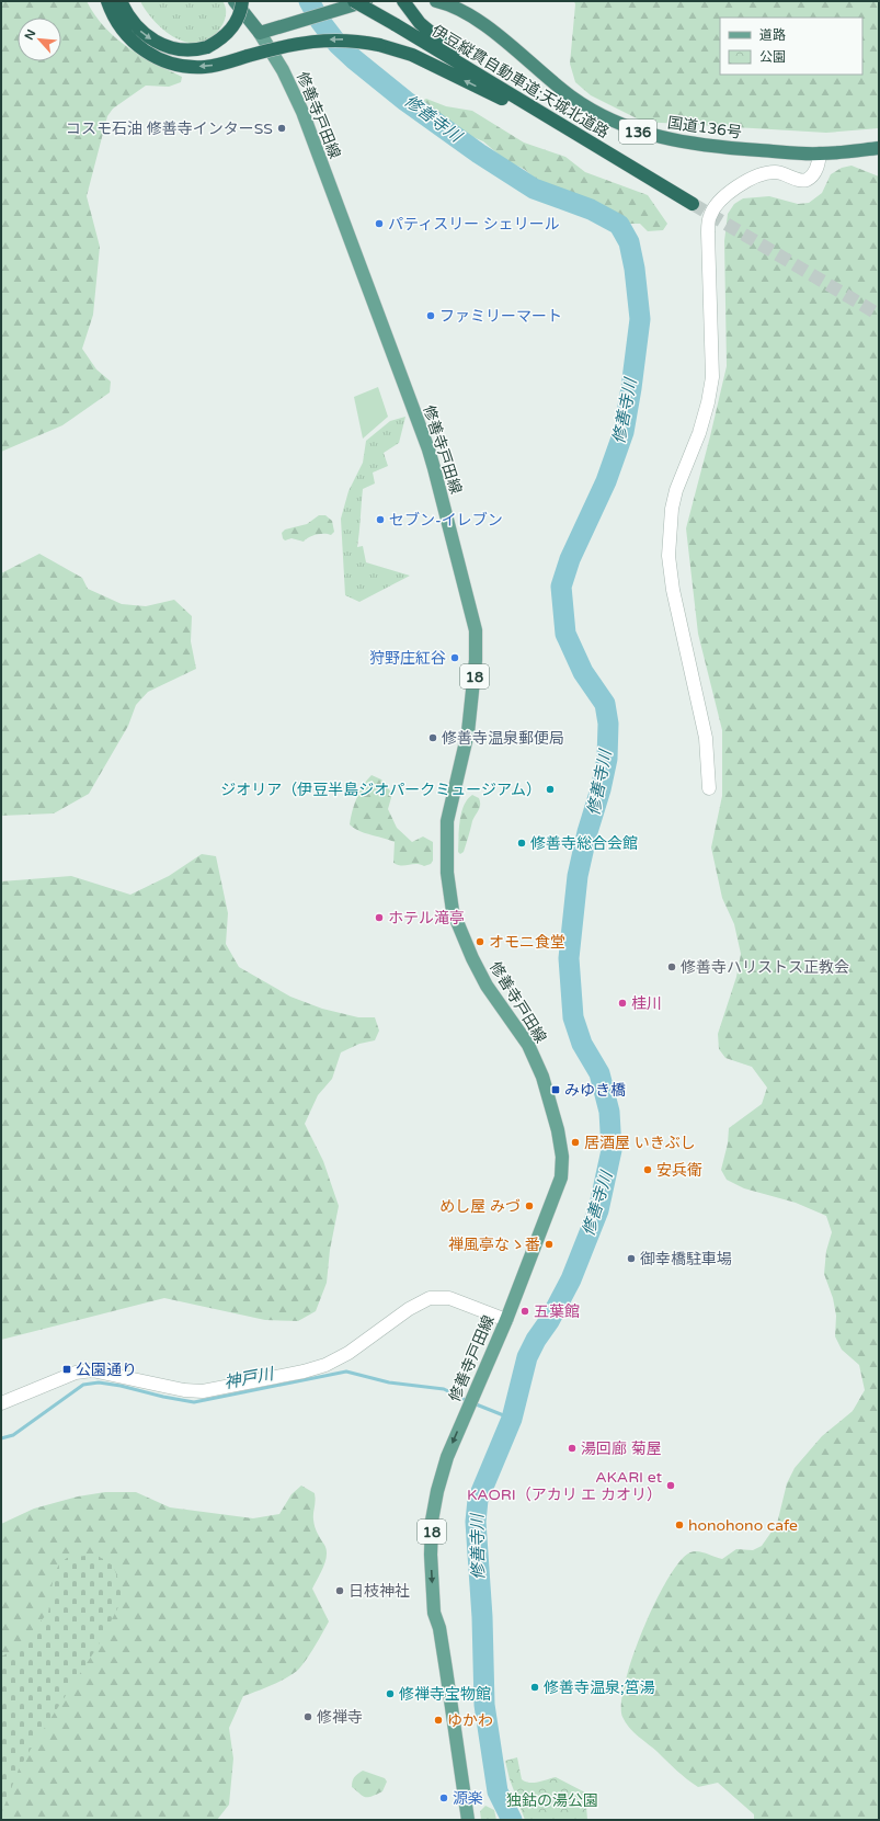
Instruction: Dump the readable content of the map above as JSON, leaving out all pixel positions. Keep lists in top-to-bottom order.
{
  "streets": {
    "highway": ["伊豆縦貫自動車道;天城北道路", "国道136号", "136"],
    "main road": ["修善寺戸田線", "18"]
  },
  "water": ["修善寺川", "神戸川"],
  "parks": ["独鈷の湯公園"],
  "places": {
    "other": [
      "コスモ石油 修善寺インターSS",
      "パティスリー シェリール",
      "ファミリーマート",
      "セブン-イレブン",
      "狩野庄紅谷",
      "修善寺温泉郵便局",
      "ジオリア（伊豆半島ジオパークミュージアム）",
      "修善寺総合会館",
      "ホテル滝亭",
      "オモニ食堂",
      "修善寺ハリストス正教会",
      "桂川",
      "居酒屋 いきぶし",
      "安兵衛",
      "めし屋 みづ",
      "禅風亭なゝ番",
      "御幸橋駐車場",
      "五葉館",
      "湯回廊 菊屋",
      "AKARI et KAORI（アカリ エ カオリ）",
      "honohono cafe",
      "日枝神社",
      "修善寺温泉;筥湯",
      "修禅寺宝物館",
      "修禅寺",
      "ゆかわ",
      "源楽"
    ],
    "transit": ["みゆき橋", "公園通り"]
  },
  "legend": ["道路", "公園"],
  "north": "top left"
}
